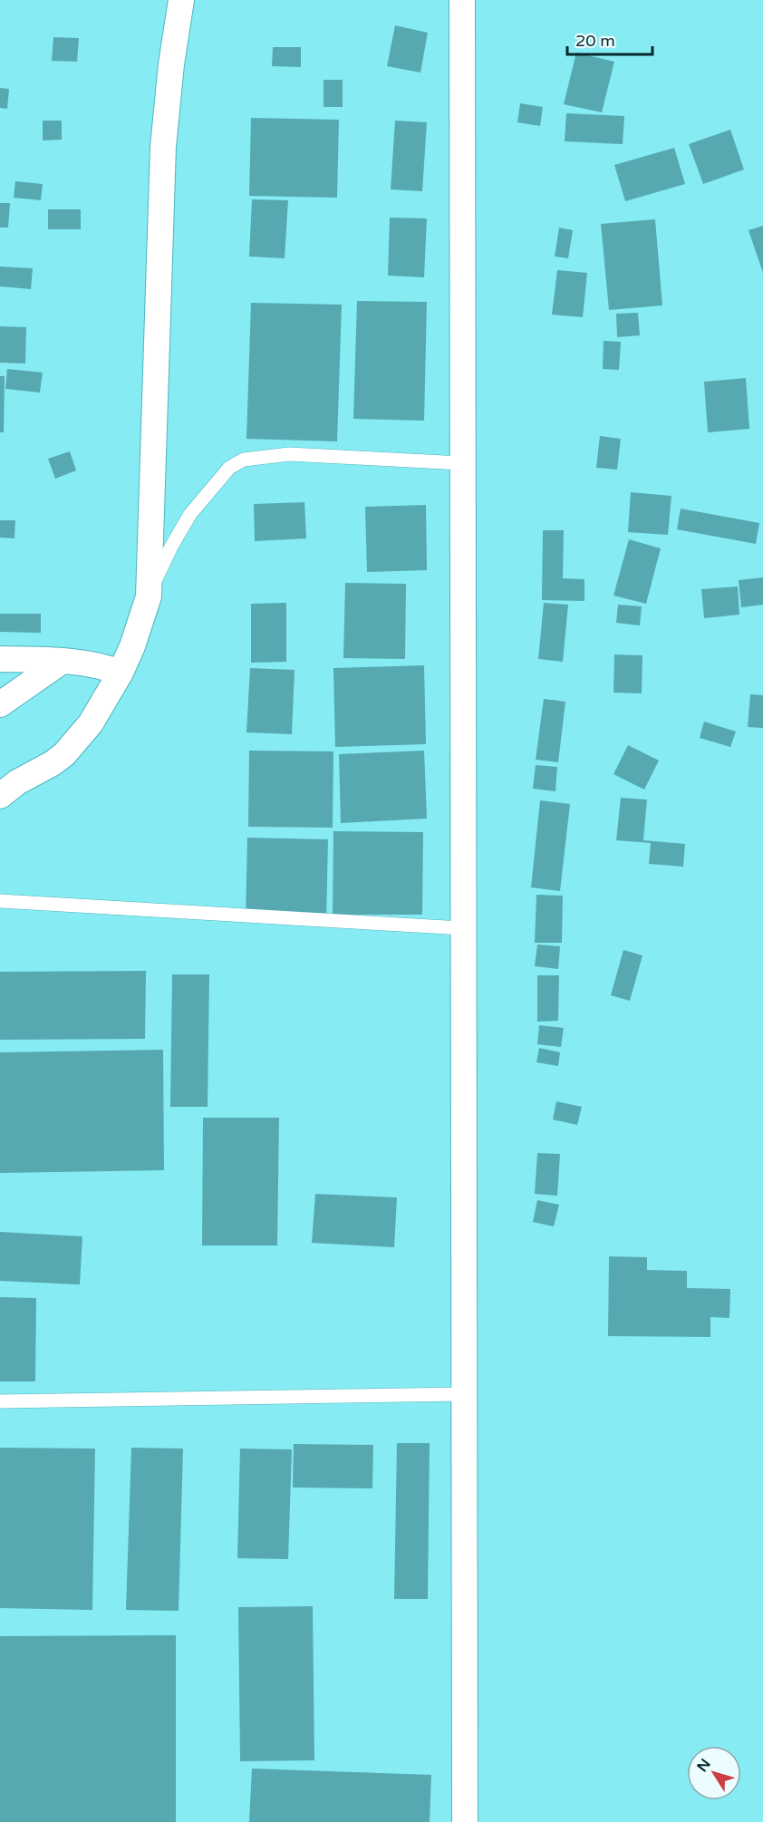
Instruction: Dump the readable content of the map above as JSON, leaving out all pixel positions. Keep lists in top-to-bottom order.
{
  "scale_bar": "20 m",
  "north": "top left"
}
